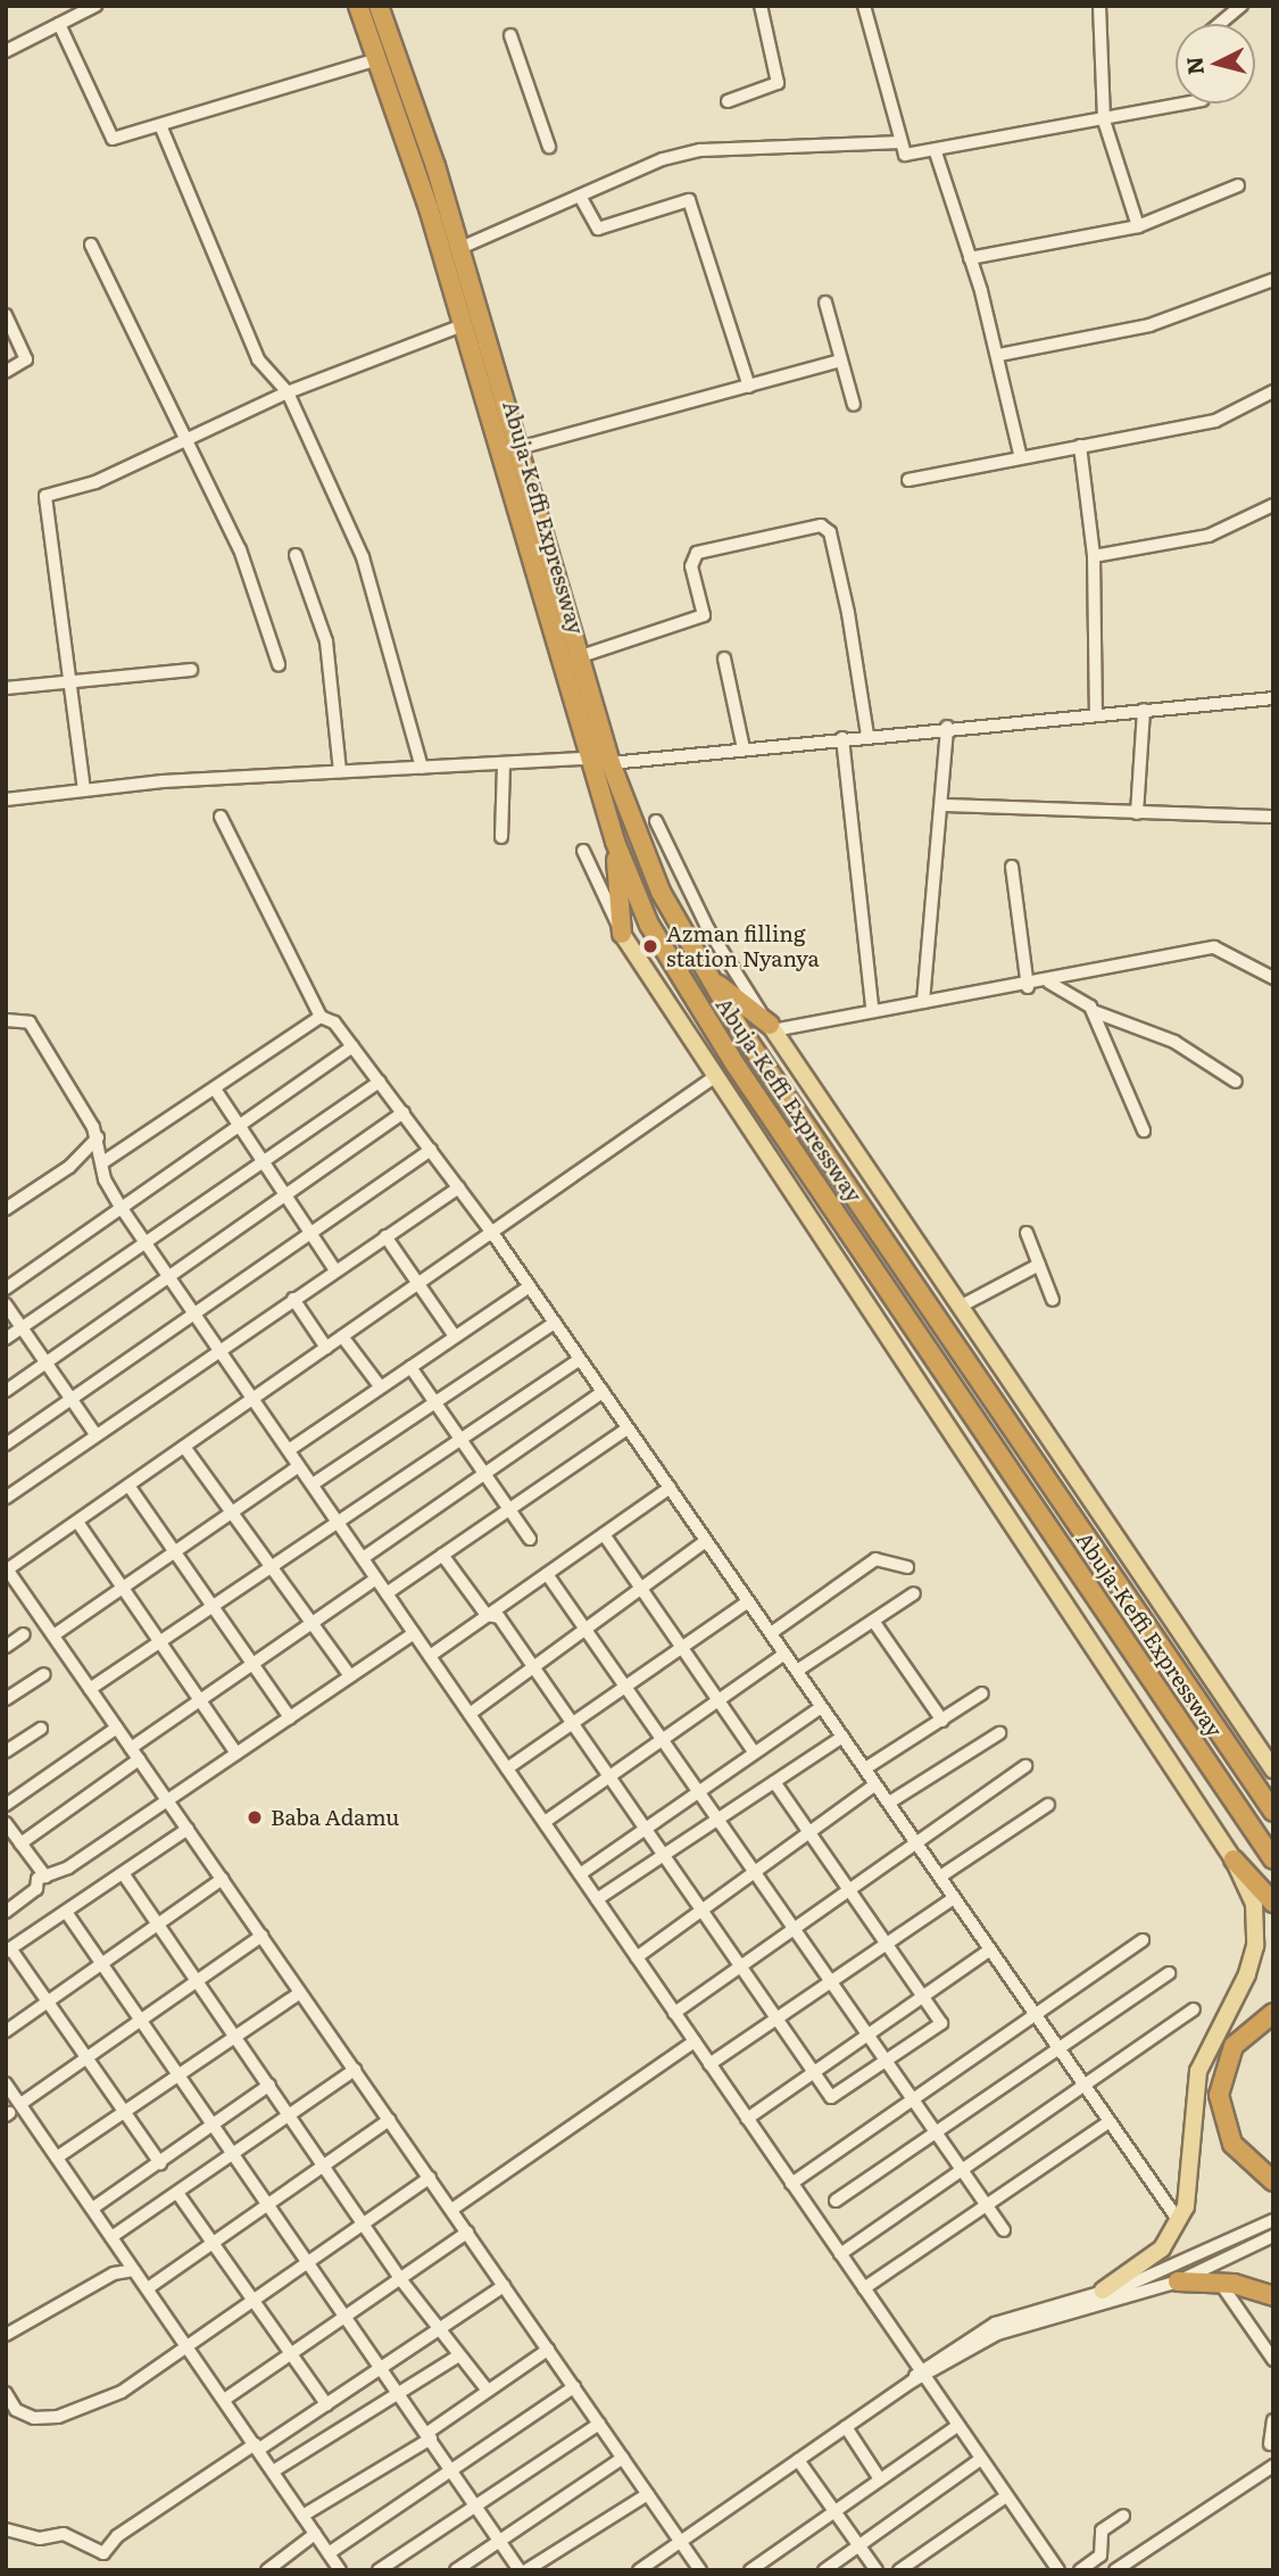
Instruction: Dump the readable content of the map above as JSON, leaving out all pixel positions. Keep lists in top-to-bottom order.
{
  "streets": {
    "highway": ["Abuja-Keffi Expressway"]
  },
  "places": ["Azman filling station Nyanya", "Baba Adamu"],
  "north": "left"
}
